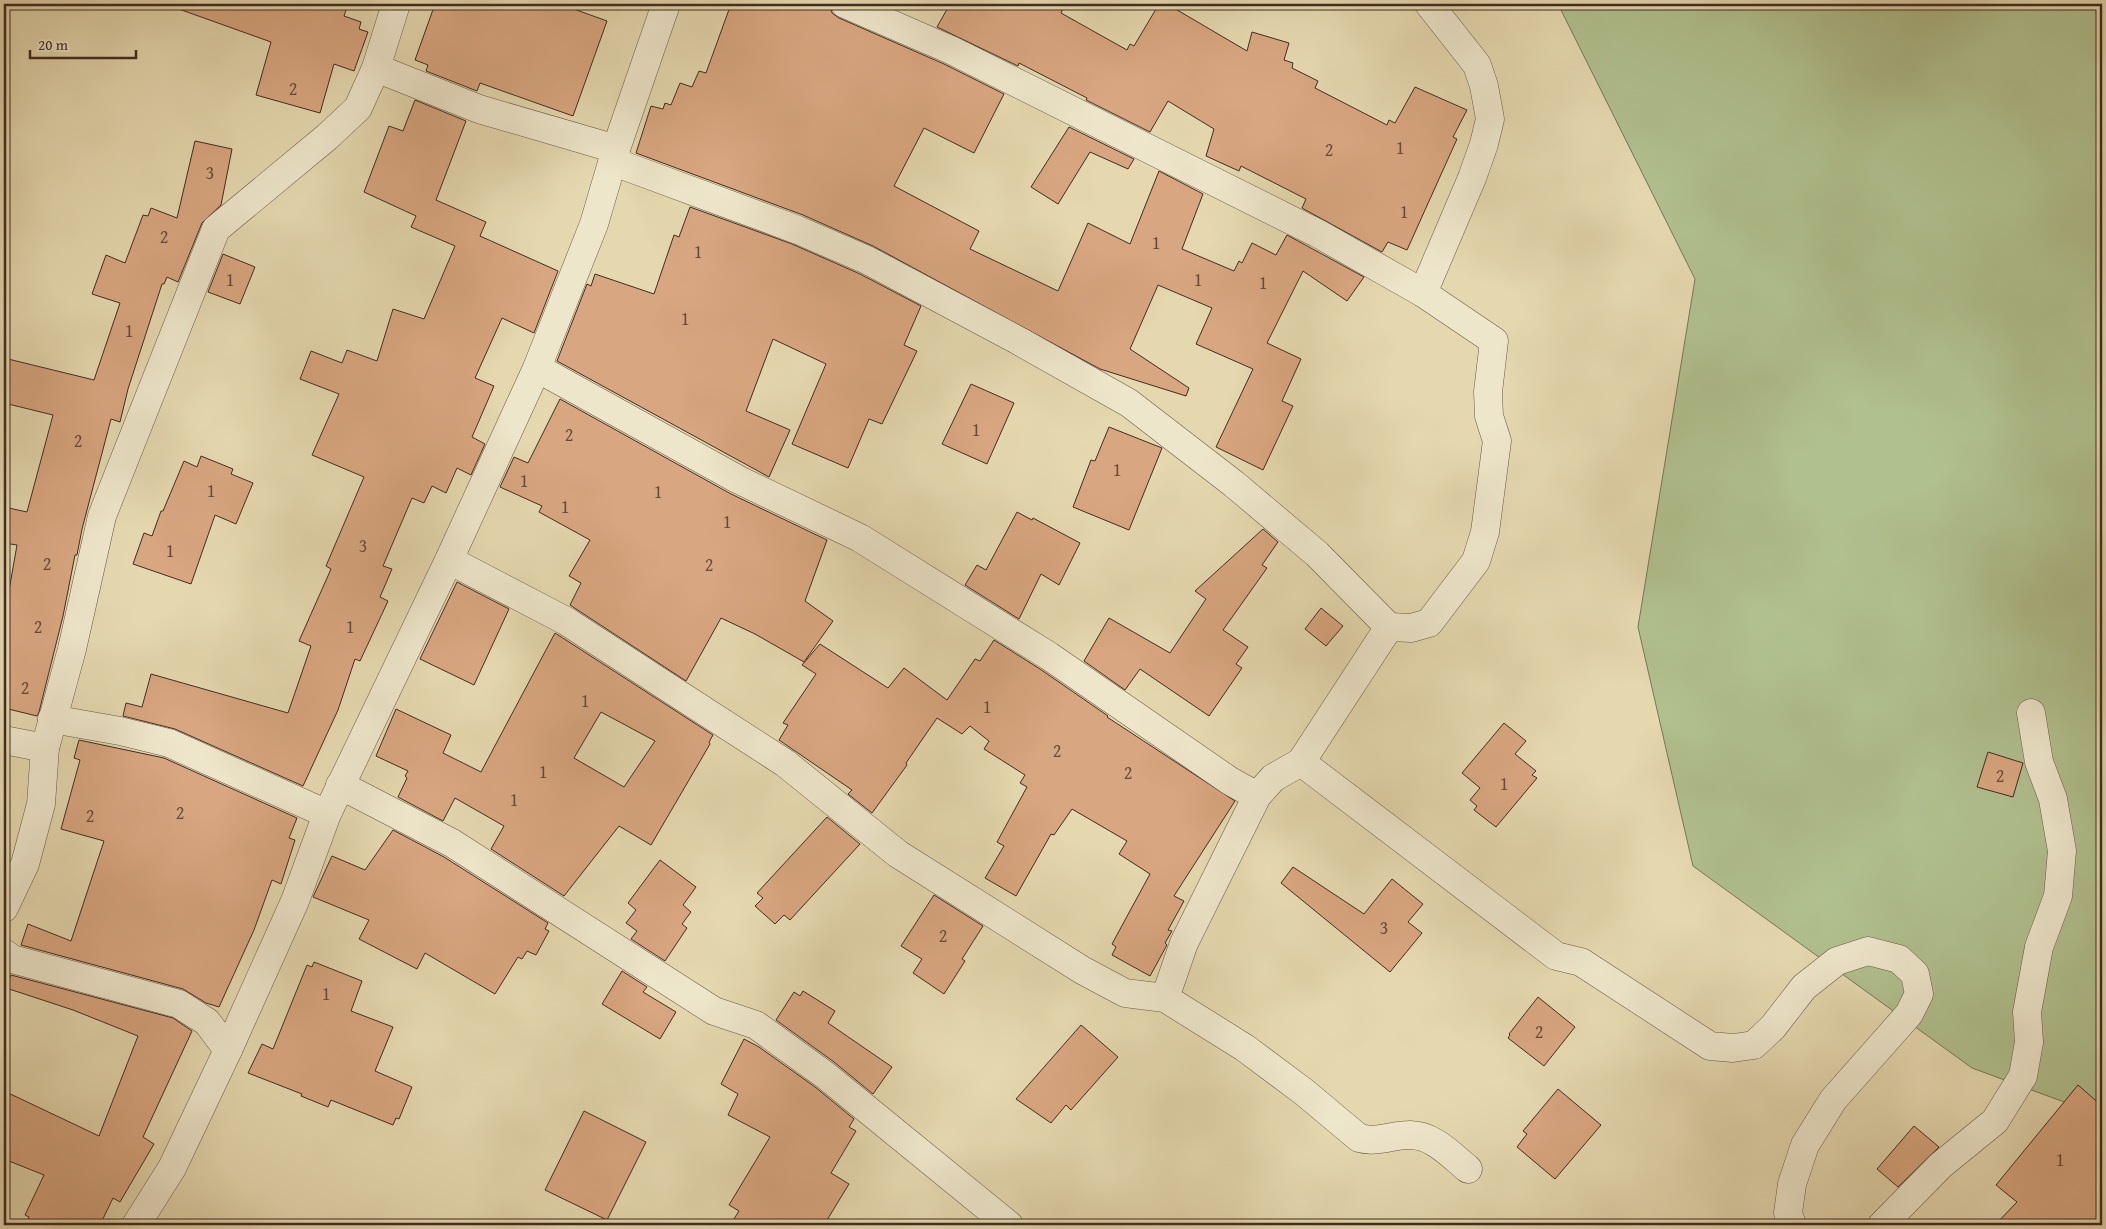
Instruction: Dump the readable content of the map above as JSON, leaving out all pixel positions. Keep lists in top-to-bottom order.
{
  "house_numbers": [
    "2",
    "1",
    "2",
    "3",
    "1",
    "2",
    "1",
    "1",
    "1",
    "1",
    "1",
    "1",
    "1",
    "1",
    "2",
    "2",
    "1",
    "1",
    "1",
    "1",
    "1",
    "1",
    "3",
    "1",
    "2",
    "2",
    "2",
    "1",
    "2",
    "1",
    "1",
    "2",
    "1",
    "2",
    "2",
    "1",
    "1",
    "2",
    "2",
    "3",
    "2",
    "1",
    "2",
    "1"
  ],
  "scale_bar": "20 m"
}
